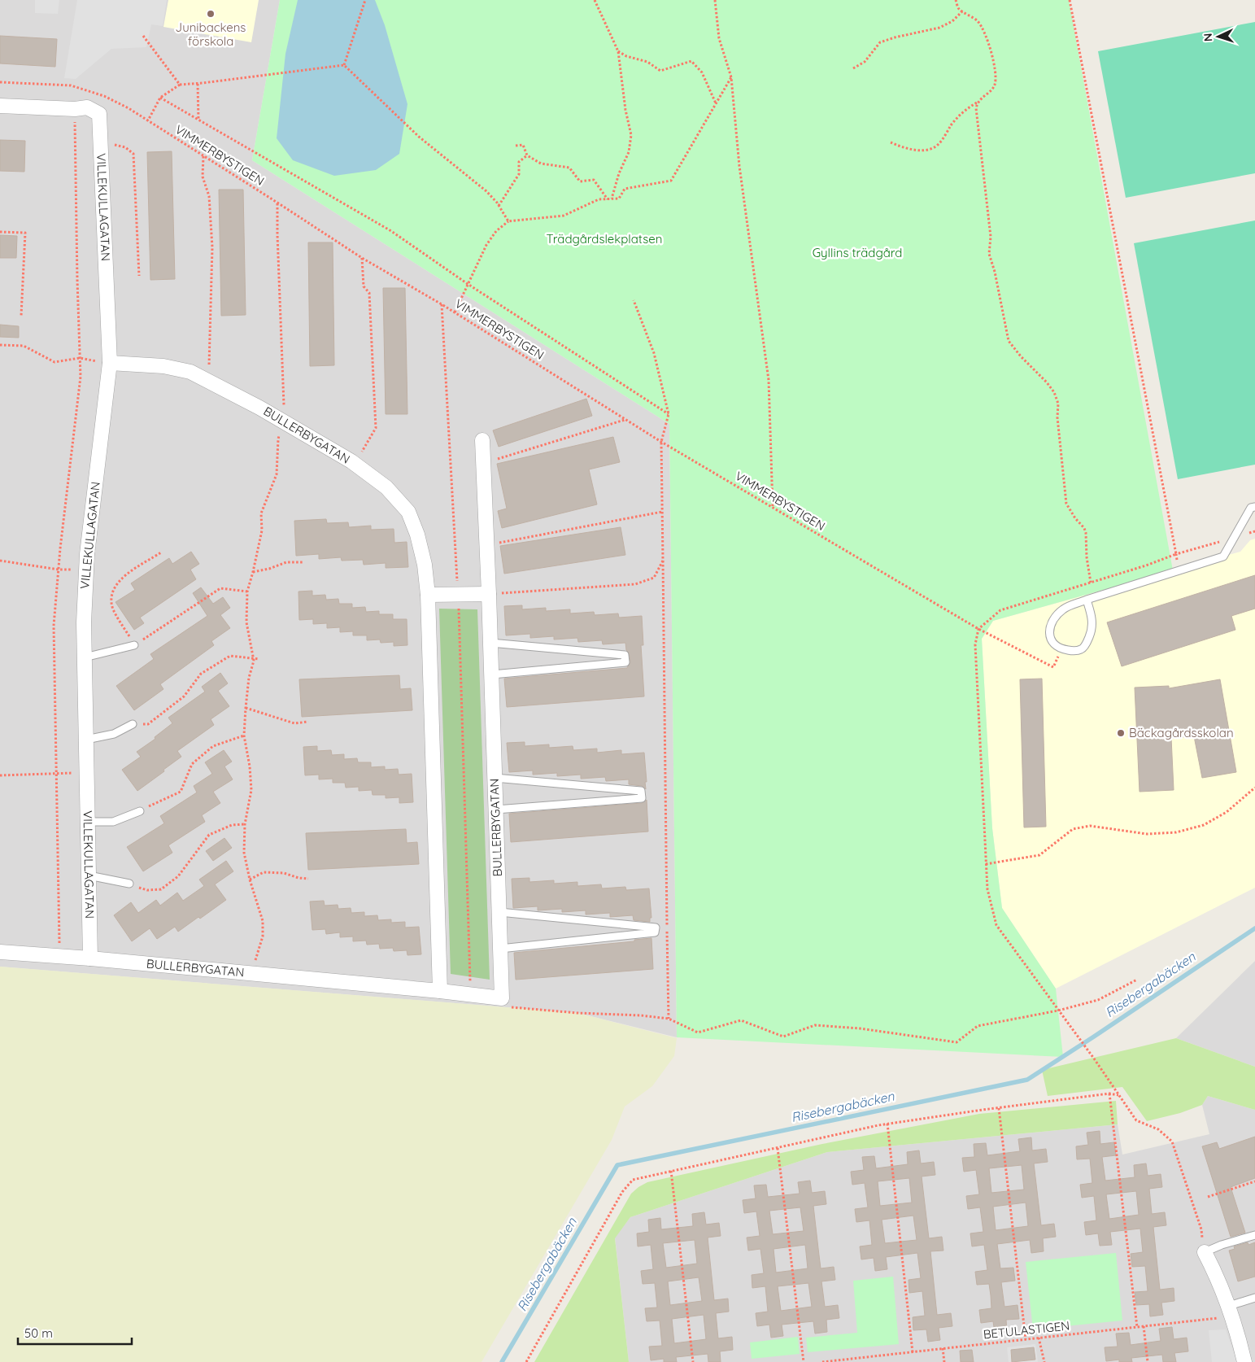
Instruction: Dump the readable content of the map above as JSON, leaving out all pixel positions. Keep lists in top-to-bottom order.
{
  "streets": {
    "street": ["VILLEKULLAGATAN", "BULLERBYGATAN"],
    "path": ["VIMMERBYSTIGEN", "BETULASTIGEN"]
  },
  "crossings": [
    ["VILLEKULLAGATAN", "BULLERBYGATAN"]
  ],
  "water": ["Risebergabäcken"],
  "parks": ["Trädgårdslekplatsen", "Gyllins trädgård"],
  "places": ["Junibackens förskola", "Bäckagårdsskolan"],
  "scale_bar": "50 m",
  "north": "left"
}
